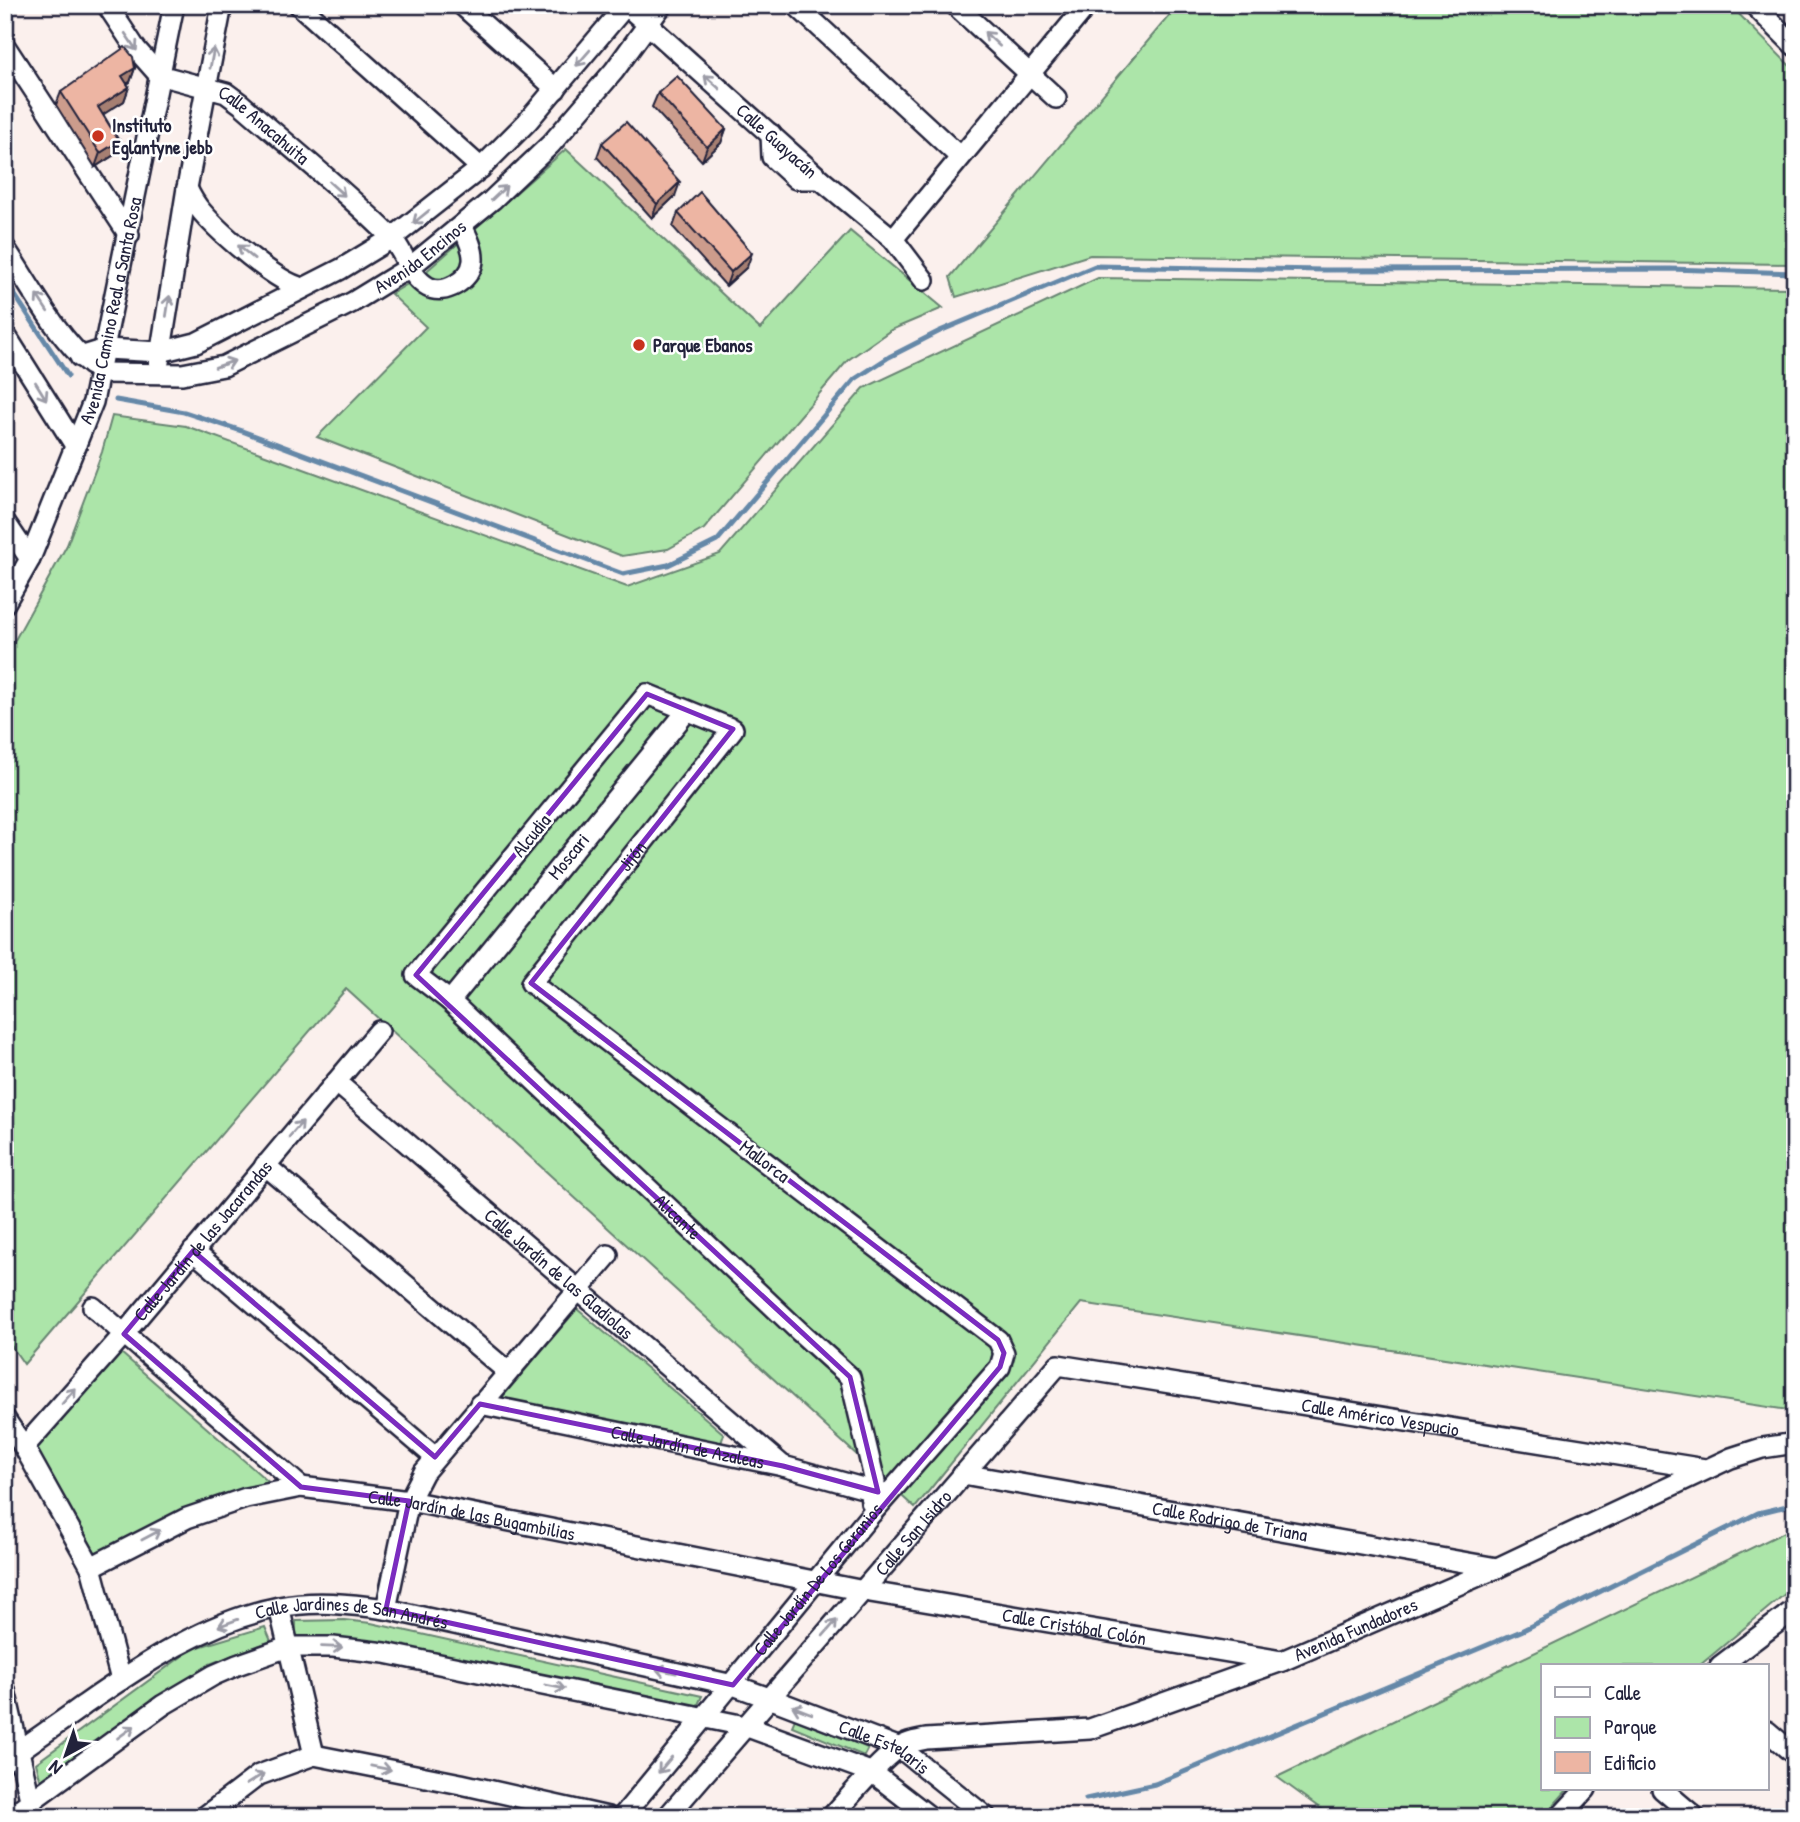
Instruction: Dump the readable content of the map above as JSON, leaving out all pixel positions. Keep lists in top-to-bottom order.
{
  "streets": {
    "street": [
      "Calle Anacahuita",
      "Calle Guayacán",
      "Avenida Encinos",
      "Avenida Camino Real a Santa Rosa",
      "Alcudia",
      "Moscari",
      "Jijón",
      "Mallorca",
      "Alicante",
      "Calle Jardín de las Jacarandas",
      "Calle Jardín de las Gladiolas",
      "Calle Américo Vespucio",
      "Calle Jardín de Azaleas",
      "Calle Jardín de las Bugambilias",
      "Calle Rodrigo de Triana",
      "Calle San Isidro",
      "Calle Jardín De Los Geranios",
      "Calle Jardines de San Andrés",
      "Calle Cristóbal Colón",
      "Avenida Fundadores",
      "Calle Estelaris"
    ]
  },
  "crossings": [
    ["Calle Anacahuita", "Avenida Encinos"],
    ["Calle Anacahuita", "Avenida Camino Real a Santa Rosa"],
    ["Calle Guayacán", "Avenida Encinos"],
    ["Avenida Encinos", "Avenida Camino Real a Santa Rosa"],
    ["Alcudia", "Moscari"],
    ["Alcudia", "Jijón"],
    ["Alcudia", "Alicante"],
    ["Moscari", "Jijón"],
    ["Moscari", "Alicante"],
    ["Jijón", "Mallorca"],
    ["Mallorca", "Calle Jardín De Los Geranios"],
    ["Alicante", "Calle Jardín de Azaleas"],
    ["Calle Jardín de las Jacarandas", "Calle Jardín de las Gladiolas"],
    ["Calle Jardín de las Gladiolas", "Calle Jardín de Azaleas"],
    ["Calle Américo Vespucio", "Calle San Isidro"],
    ["Calle Américo Vespucio", "Avenida Fundadores"],
    ["Calle Jardín de las Bugambilias", "Calle San Isidro"],
    ["Calle Jardín de las Bugambilias", "Calle Jardín De Los Geranios"],
    ["Calle Jardín de las Bugambilias", "Calle Cristóbal Colón"],
    ["Calle Rodrigo de Triana", "Calle San Isidro"],
    ["Calle Rodrigo de Triana", "Avenida Fundadores"],
    ["Calle San Isidro", "Calle Jardines de San Andrés"],
    ["Calle San Isidro", "Calle Cristóbal Colón"],
    ["Calle San Isidro", "Calle Estelaris"],
    ["Calle Jardín De Los Geranios", "Calle Jardines de San Andrés"],
    ["Calle Jardines de San Andrés", "Calle Estelaris"],
    ["Calle Cristóbal Colón", "Avenida Fundadores"],
    ["Avenida Fundadores", "Calle Estelaris"]
  ],
  "one_way": ["Calle Jardín de las Jacarandas"],
  "places": ["Instituto Eglantyne jebb", "Parque Ebanos"],
  "legend": ["Calle", "Parque", "Edificio"],
  "north": "bottom left"
}
